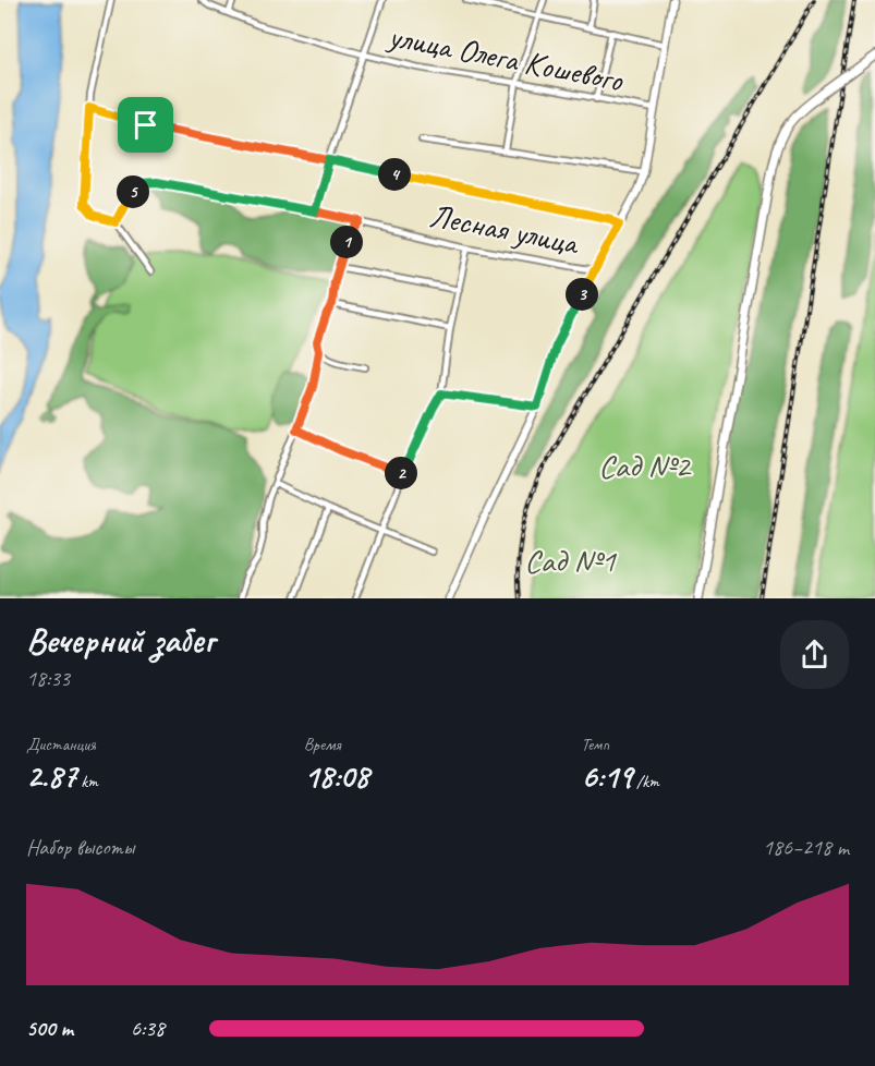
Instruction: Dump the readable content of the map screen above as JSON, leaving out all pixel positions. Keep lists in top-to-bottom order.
{
  "streets": {
    "street": ["улица Олега Кошевого", "Лесная улица"]
  },
  "parks": ["Сад №2", "Сад №1"],
  "page": {
    "pins": [
      "4",
      "5",
      "1",
      "3",
      "2"
    ],
    "heading": ["Вечерний забег", "18:33"],
    "stats": [
      ["Дистанция", "2.87 km"],
      ["Время", "18:08"],
      ["Темп", "6:19 /km"]
    ],
    "chart": ["Набор высоты", "186–218 m"],
    "list": [
      {
        "name": "500 m",
        "note": "6:38"
      }
    ]
  }
}
